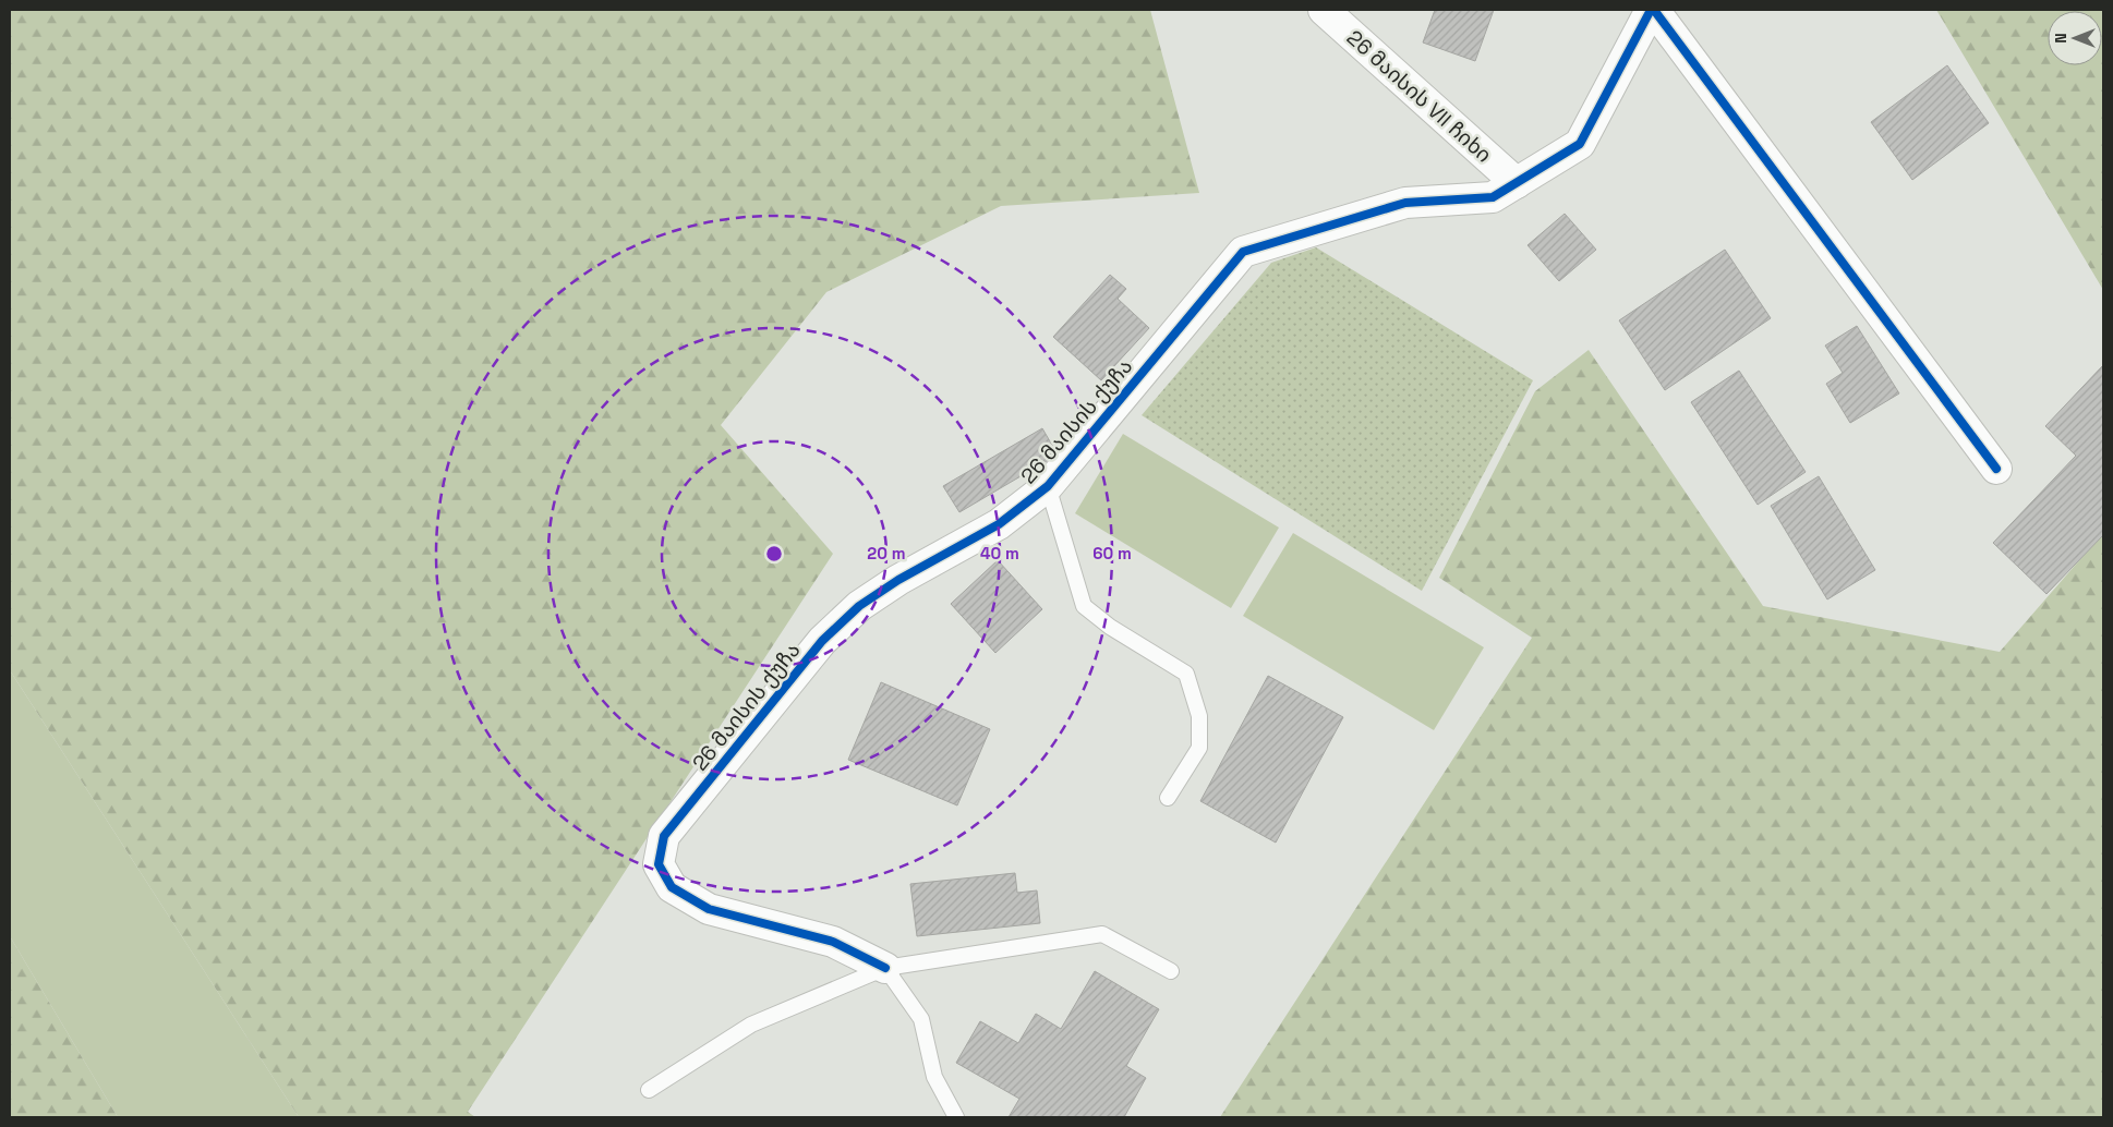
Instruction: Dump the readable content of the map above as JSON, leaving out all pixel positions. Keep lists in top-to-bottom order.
{
  "streets": {
    "street": ["26 მაისის VII ჩიხი", "26 მაისის ქუჩა"]
  },
  "crossings": [
    ["26 მაისის VII ჩიხი", "26 მაისის ქუჩა"]
  ],
  "north": "left",
  "rings": ["20 m", "40 m", "60 m"]
}
